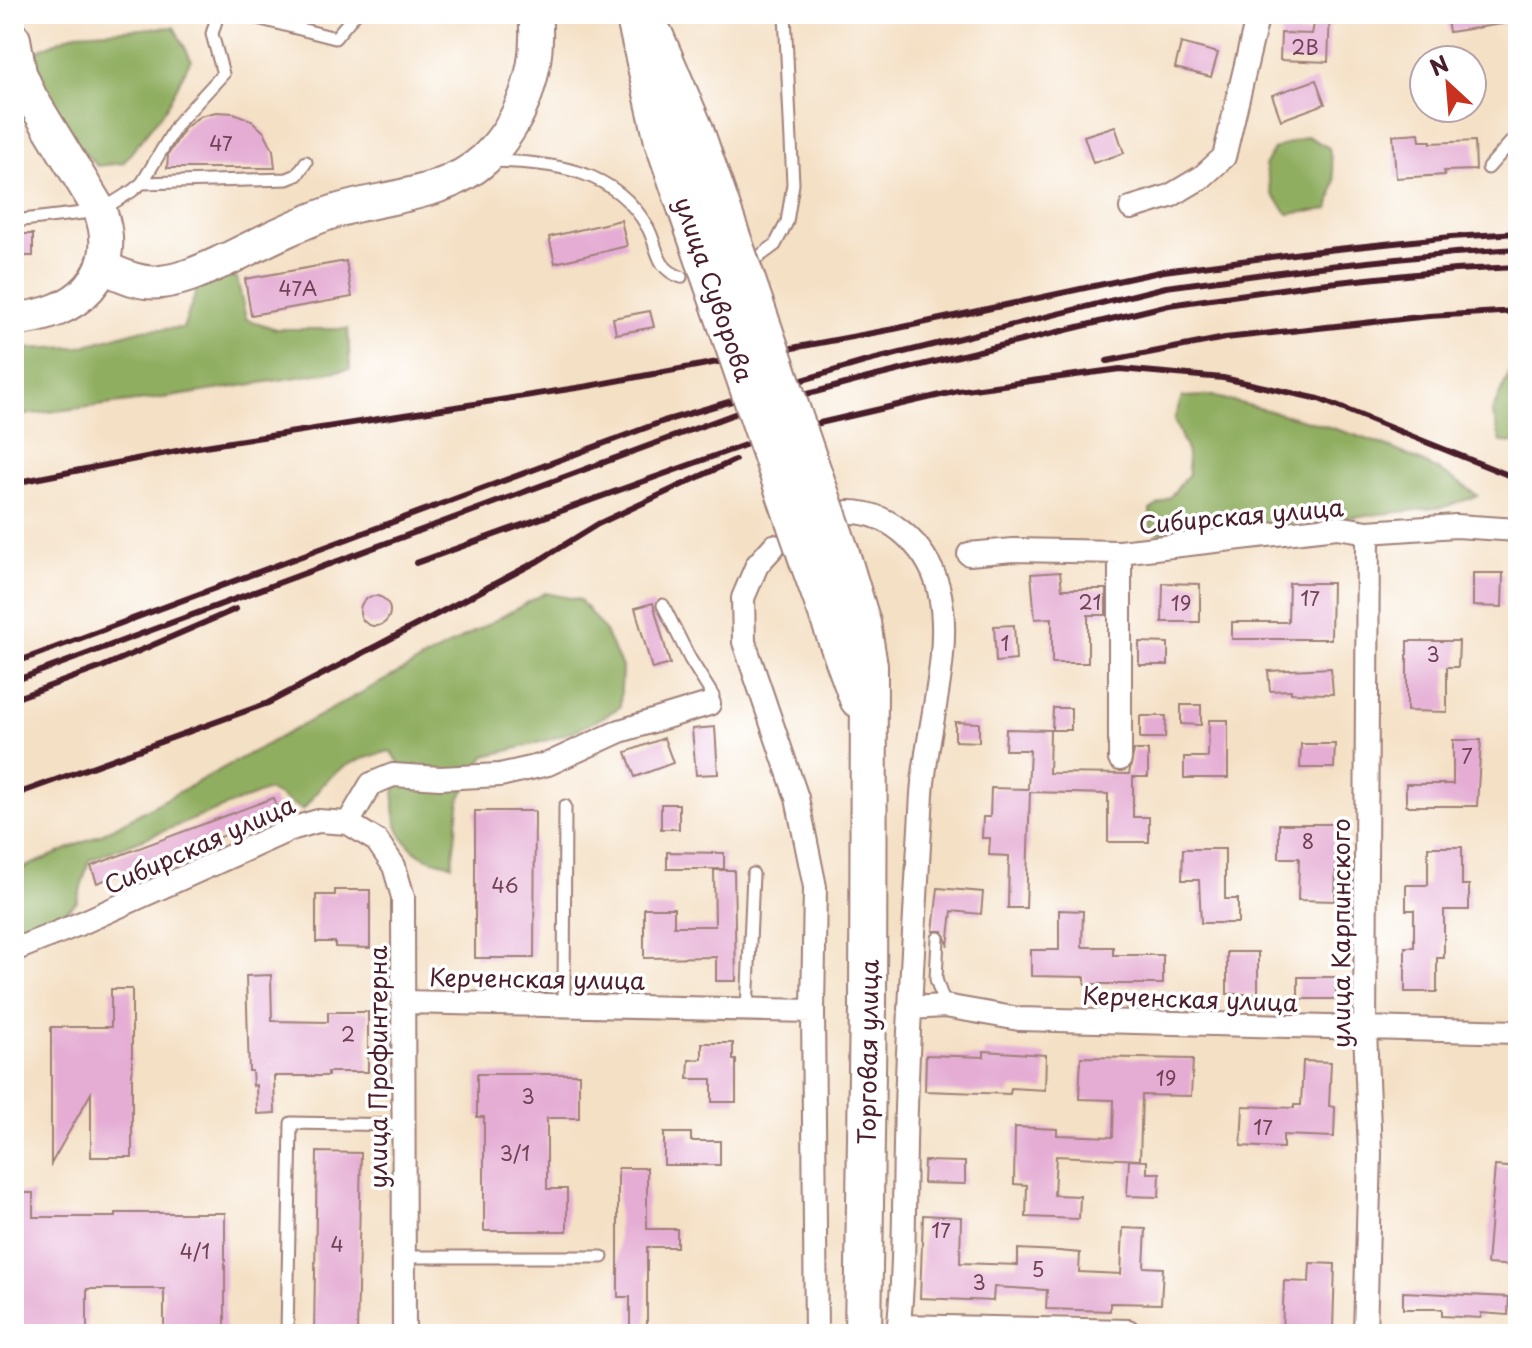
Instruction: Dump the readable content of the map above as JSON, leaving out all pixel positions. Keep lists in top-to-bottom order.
{
  "streets": {
    "main road": ["улица Суворова", "Торговая улица"],
    "street": [
      "Сибирская улица",
      "улица Карпинского",
      "Керченская улица",
      "улица Профинтерна"
    ]
  },
  "crossings": [
    ["улица Суворова", "Торговая улица"],
    ["Сибирская улица", "улица Карпинского"],
    ["Сибирская улица", "улица Профинтерна"],
    ["улица Карпинского", "Керченская улица"],
    ["Керченская улица", "улица Профинтерна"]
  ],
  "house_numbers": [
    "2В",
    "47",
    "47А",
    "17",
    "21",
    "19",
    "1",
    "3",
    "7",
    "8",
    "46",
    "2",
    "19",
    "3",
    "17",
    "3/1",
    "17",
    "4",
    "4/1",
    "5",
    "3"
  ],
  "north": "top left"
}
